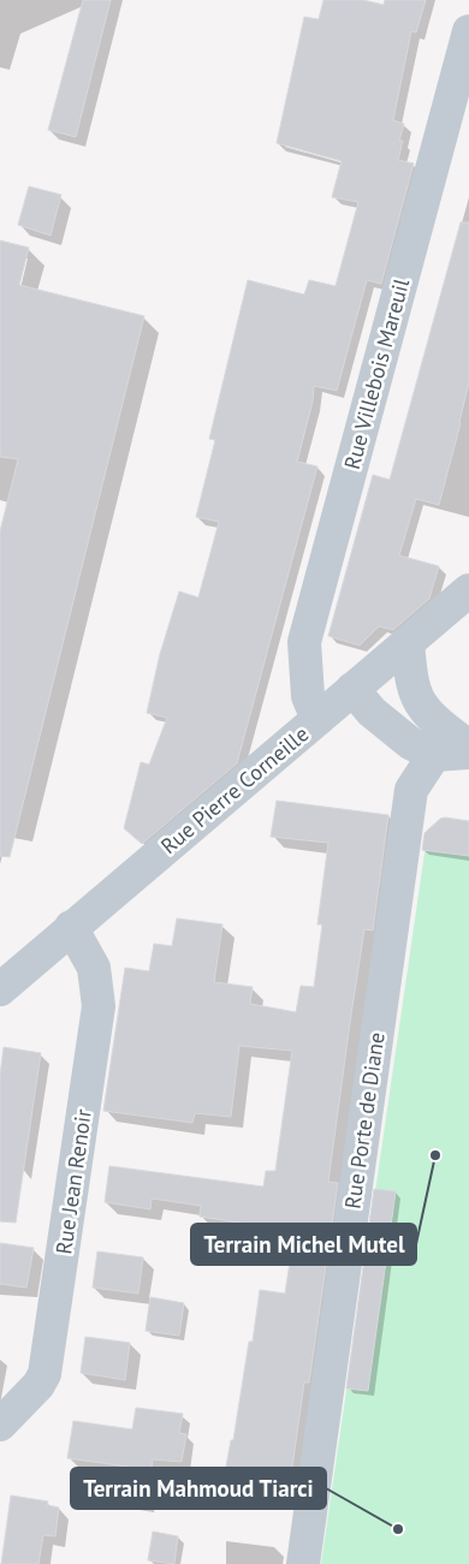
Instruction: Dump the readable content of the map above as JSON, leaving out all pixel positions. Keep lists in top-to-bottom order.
{
  "streets": {
    "street": [
      "Rue Villebois Mareuil",
      "Rue Pierre Corneille",
      "Rue Porte de Diane",
      "Rue Jean Renoir"
    ]
  },
  "crossings": [
    ["Rue Villebois Mareuil", "Rue Pierre Corneille"],
    ["Rue Pierre Corneille", "Rue Jean Renoir"]
  ],
  "places": ["Terrain Michel Mutel", "Terrain Mahmoud Tiarci"]
}
